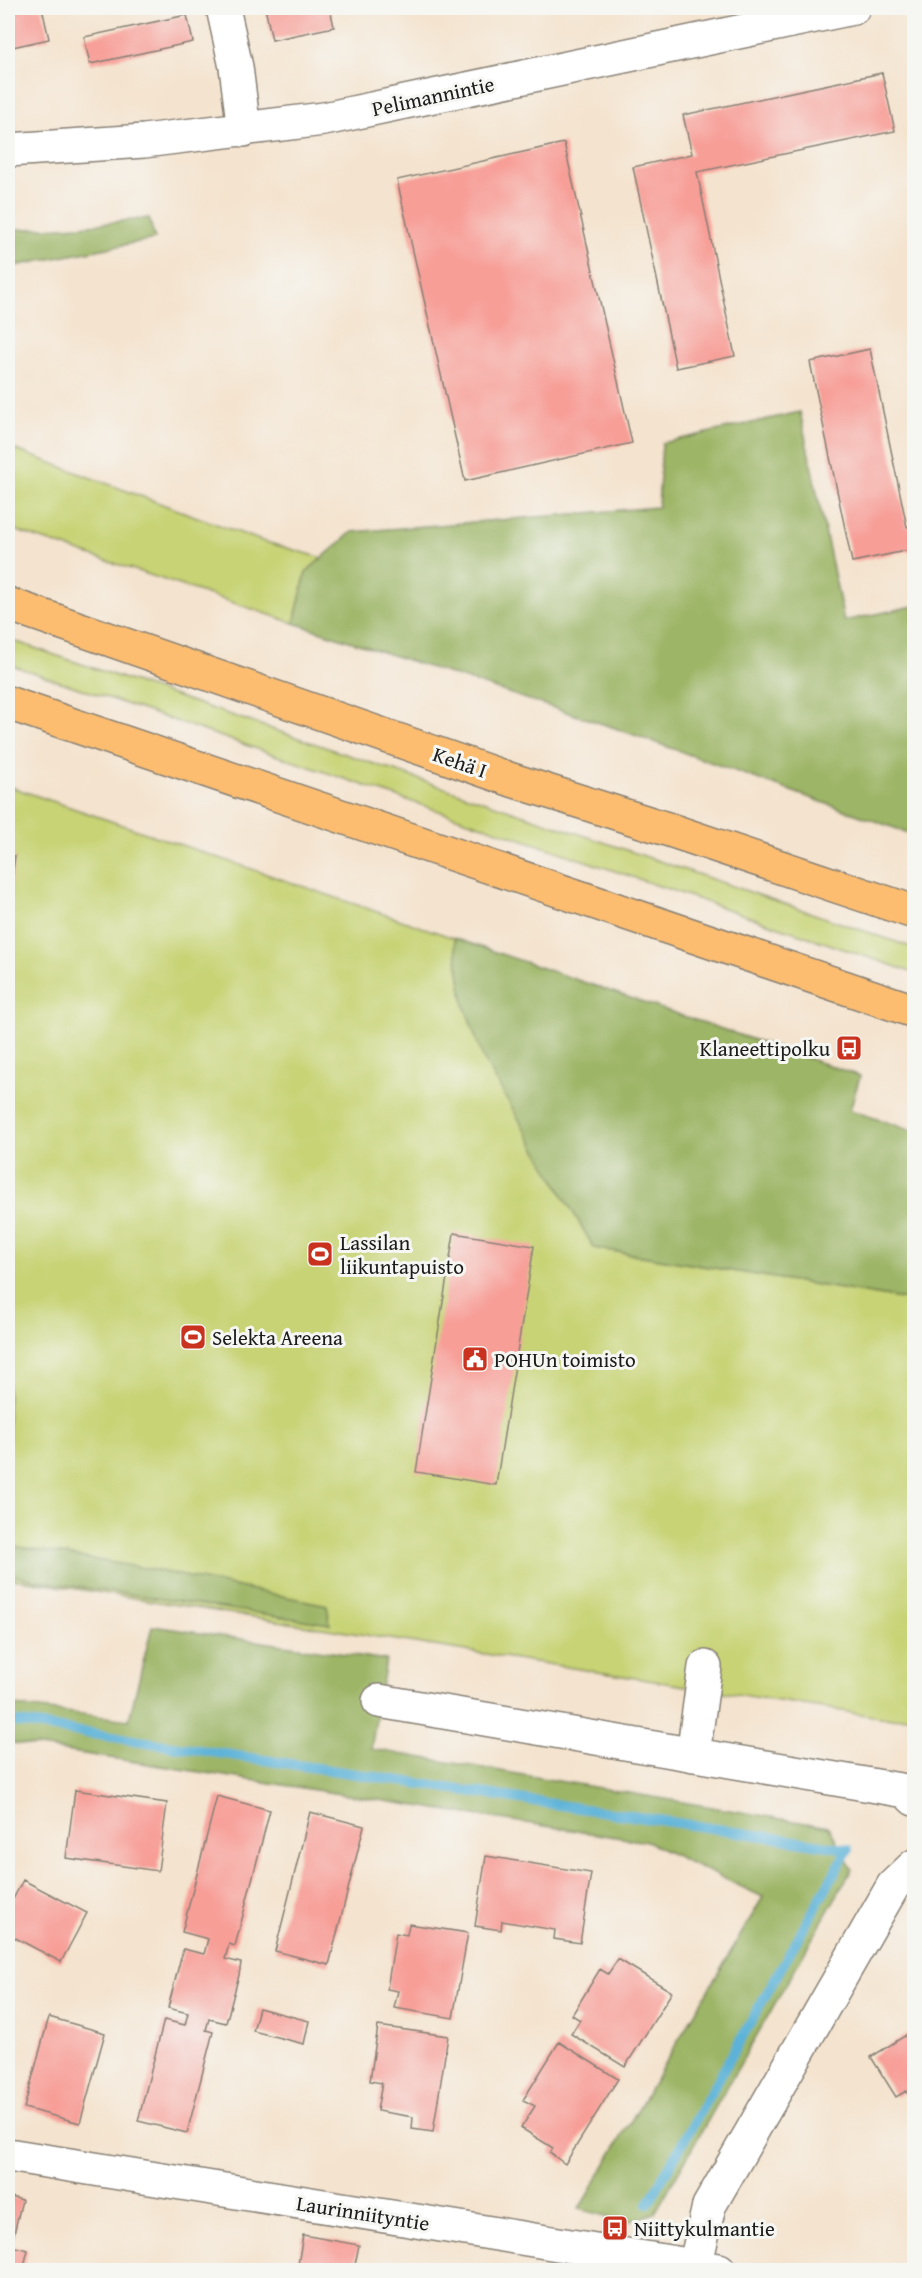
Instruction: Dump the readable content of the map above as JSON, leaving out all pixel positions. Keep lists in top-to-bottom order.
{
  "streets": {
    "highway": ["Kehä I"],
    "street": ["Pelimannintie", "Laurinniityntie"]
  },
  "places": {
    "bus stop": ["Klaneettipolku", "Niittykulmantie"],
    "sports": ["Lassilan liikuntapuisto", "Selekta Areena"],
    "public building": ["POHUn toimisto"]
  }
}
